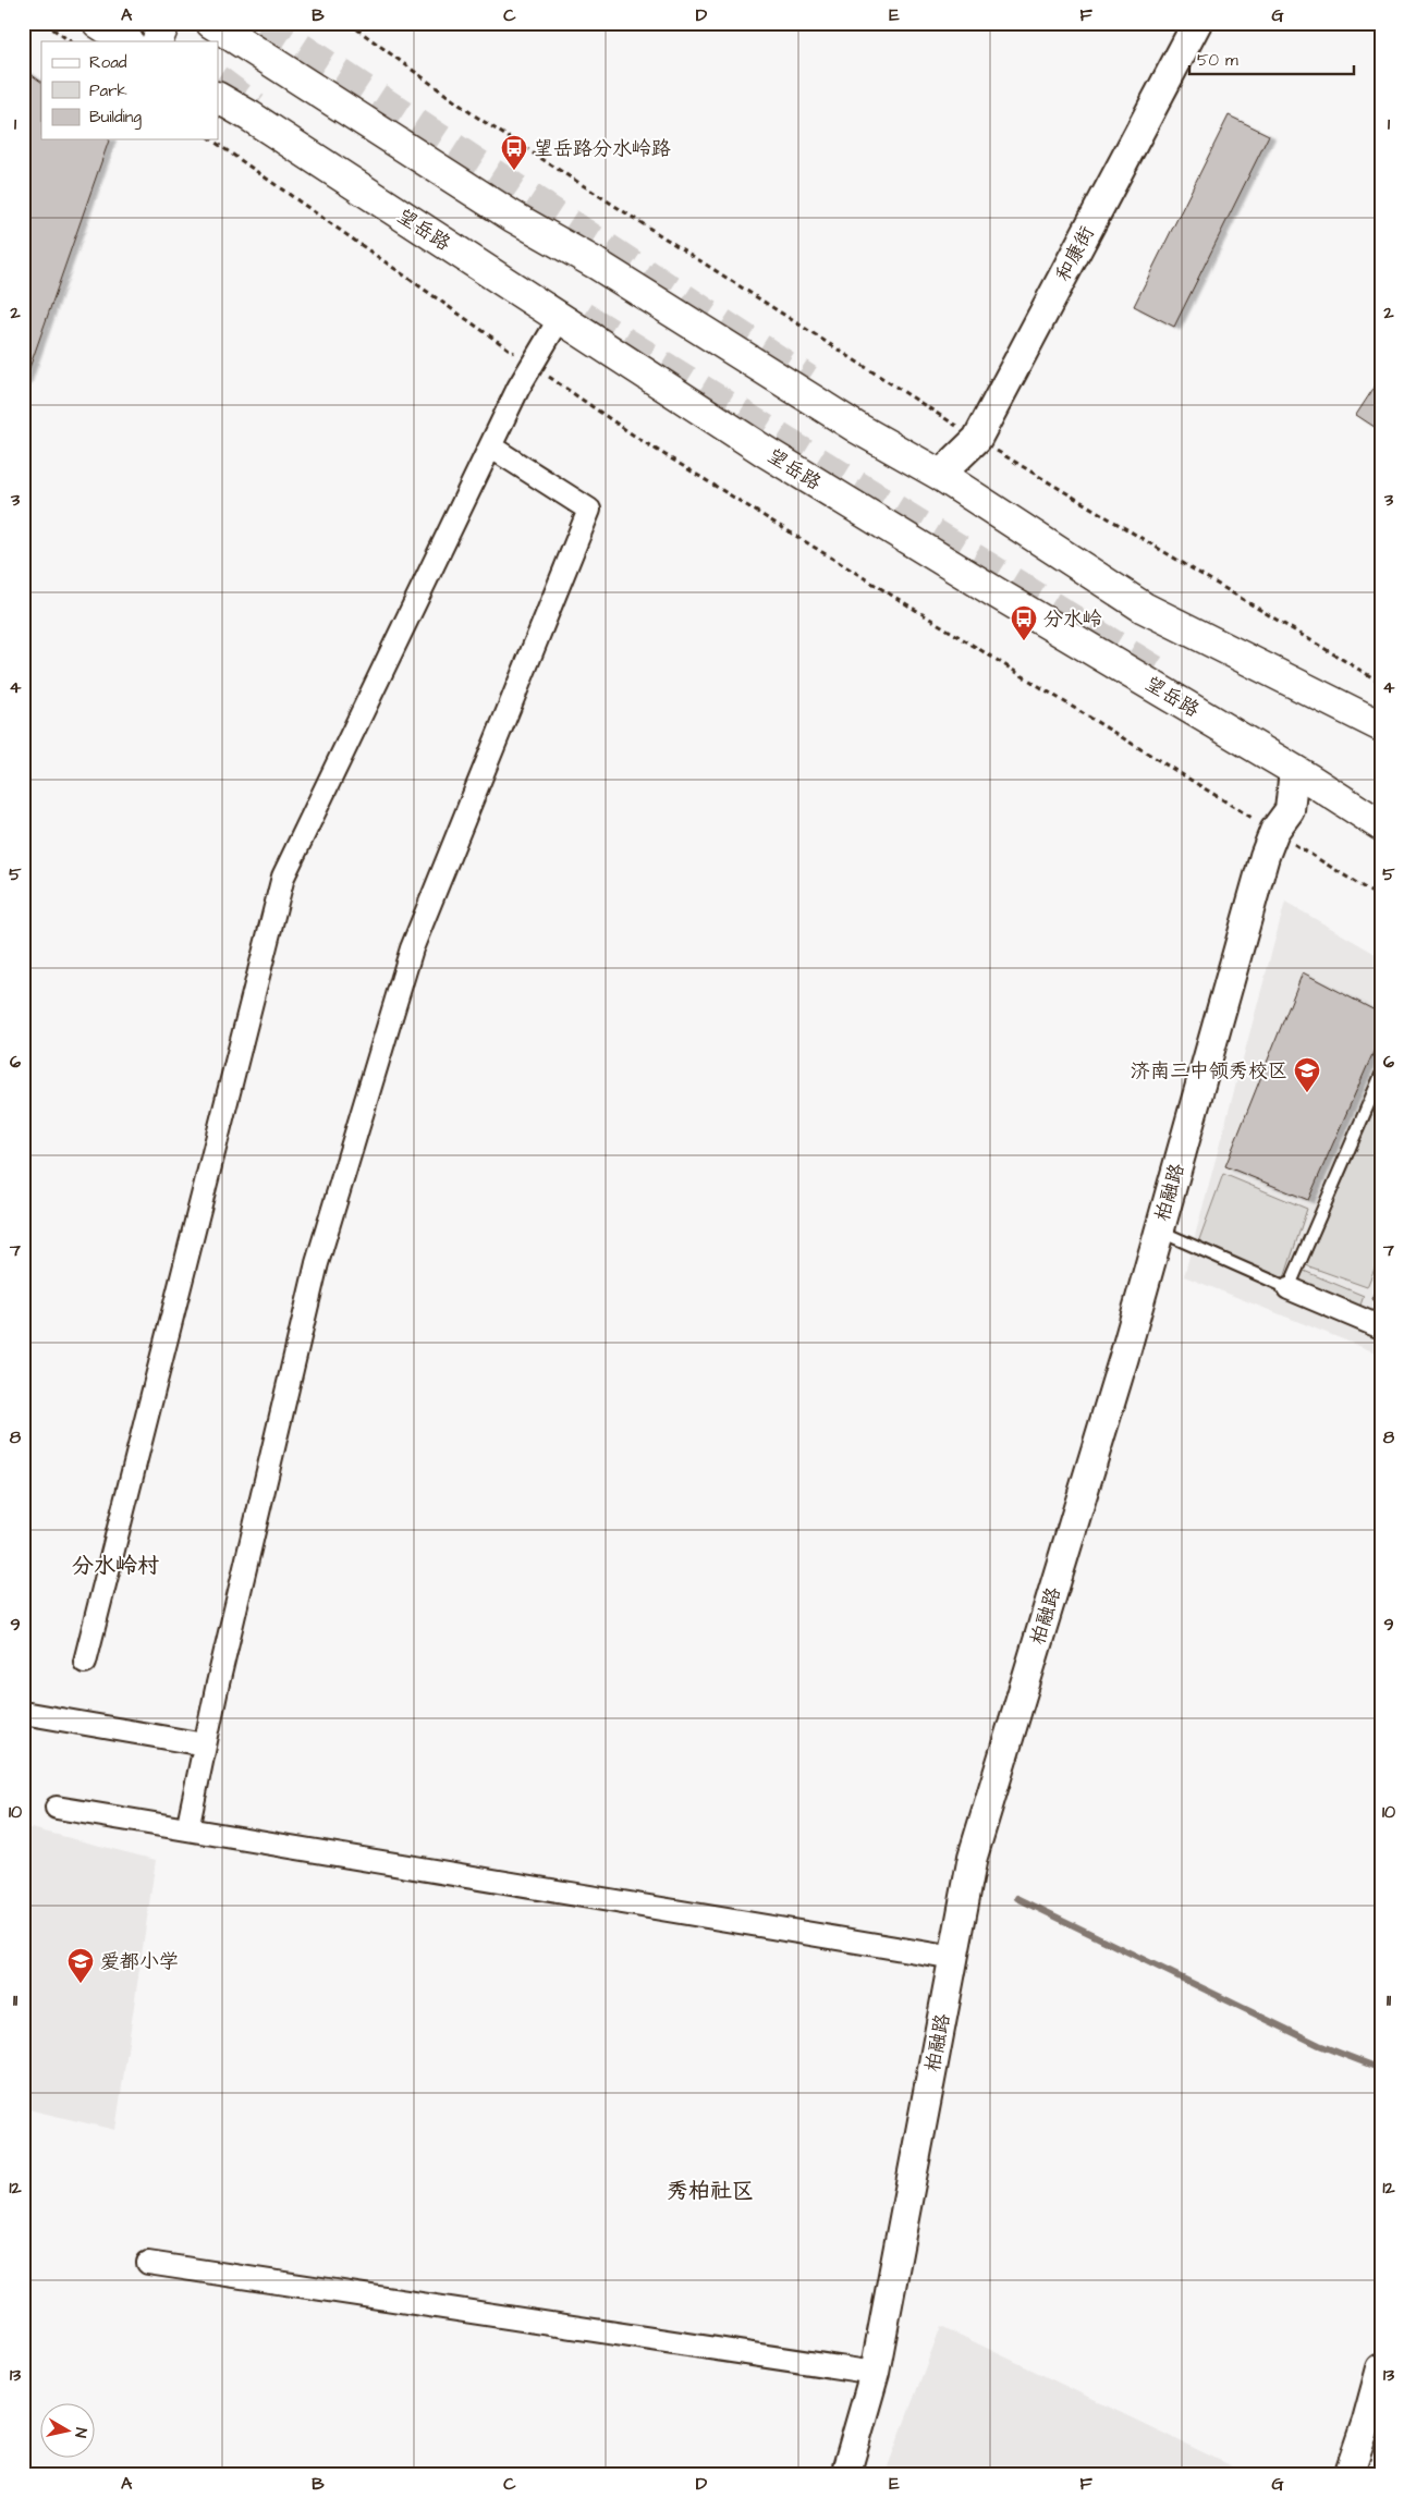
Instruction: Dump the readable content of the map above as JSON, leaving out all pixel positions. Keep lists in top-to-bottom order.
{
  "streets": {
    "main road": ["望岳路"],
    "street": ["和康街", "柏融路"]
  },
  "crossings": [
    ["望岳路", "柏融路"]
  ],
  "districts": ["分水岭村", "秀柏社区"],
  "places": {
    "bus stop": ["望岳路分水岭路", "分水岭"],
    "school or university": ["济南三中领秀校区", "爱都小学"]
  },
  "legend": ["Road", "Park", "Building"],
  "scale_bar": "50 m",
  "north": "right",
  "grid": {
    "columns": [
      "A",
      "B",
      "C",
      "D",
      "E",
      "F",
      "G"
    ],
    "rows": [
      "1",
      "2",
      "3",
      "4",
      "5",
      "6",
      "7",
      "8",
      "9",
      "10",
      "11",
      "12",
      "13"
    ]
  }
}
